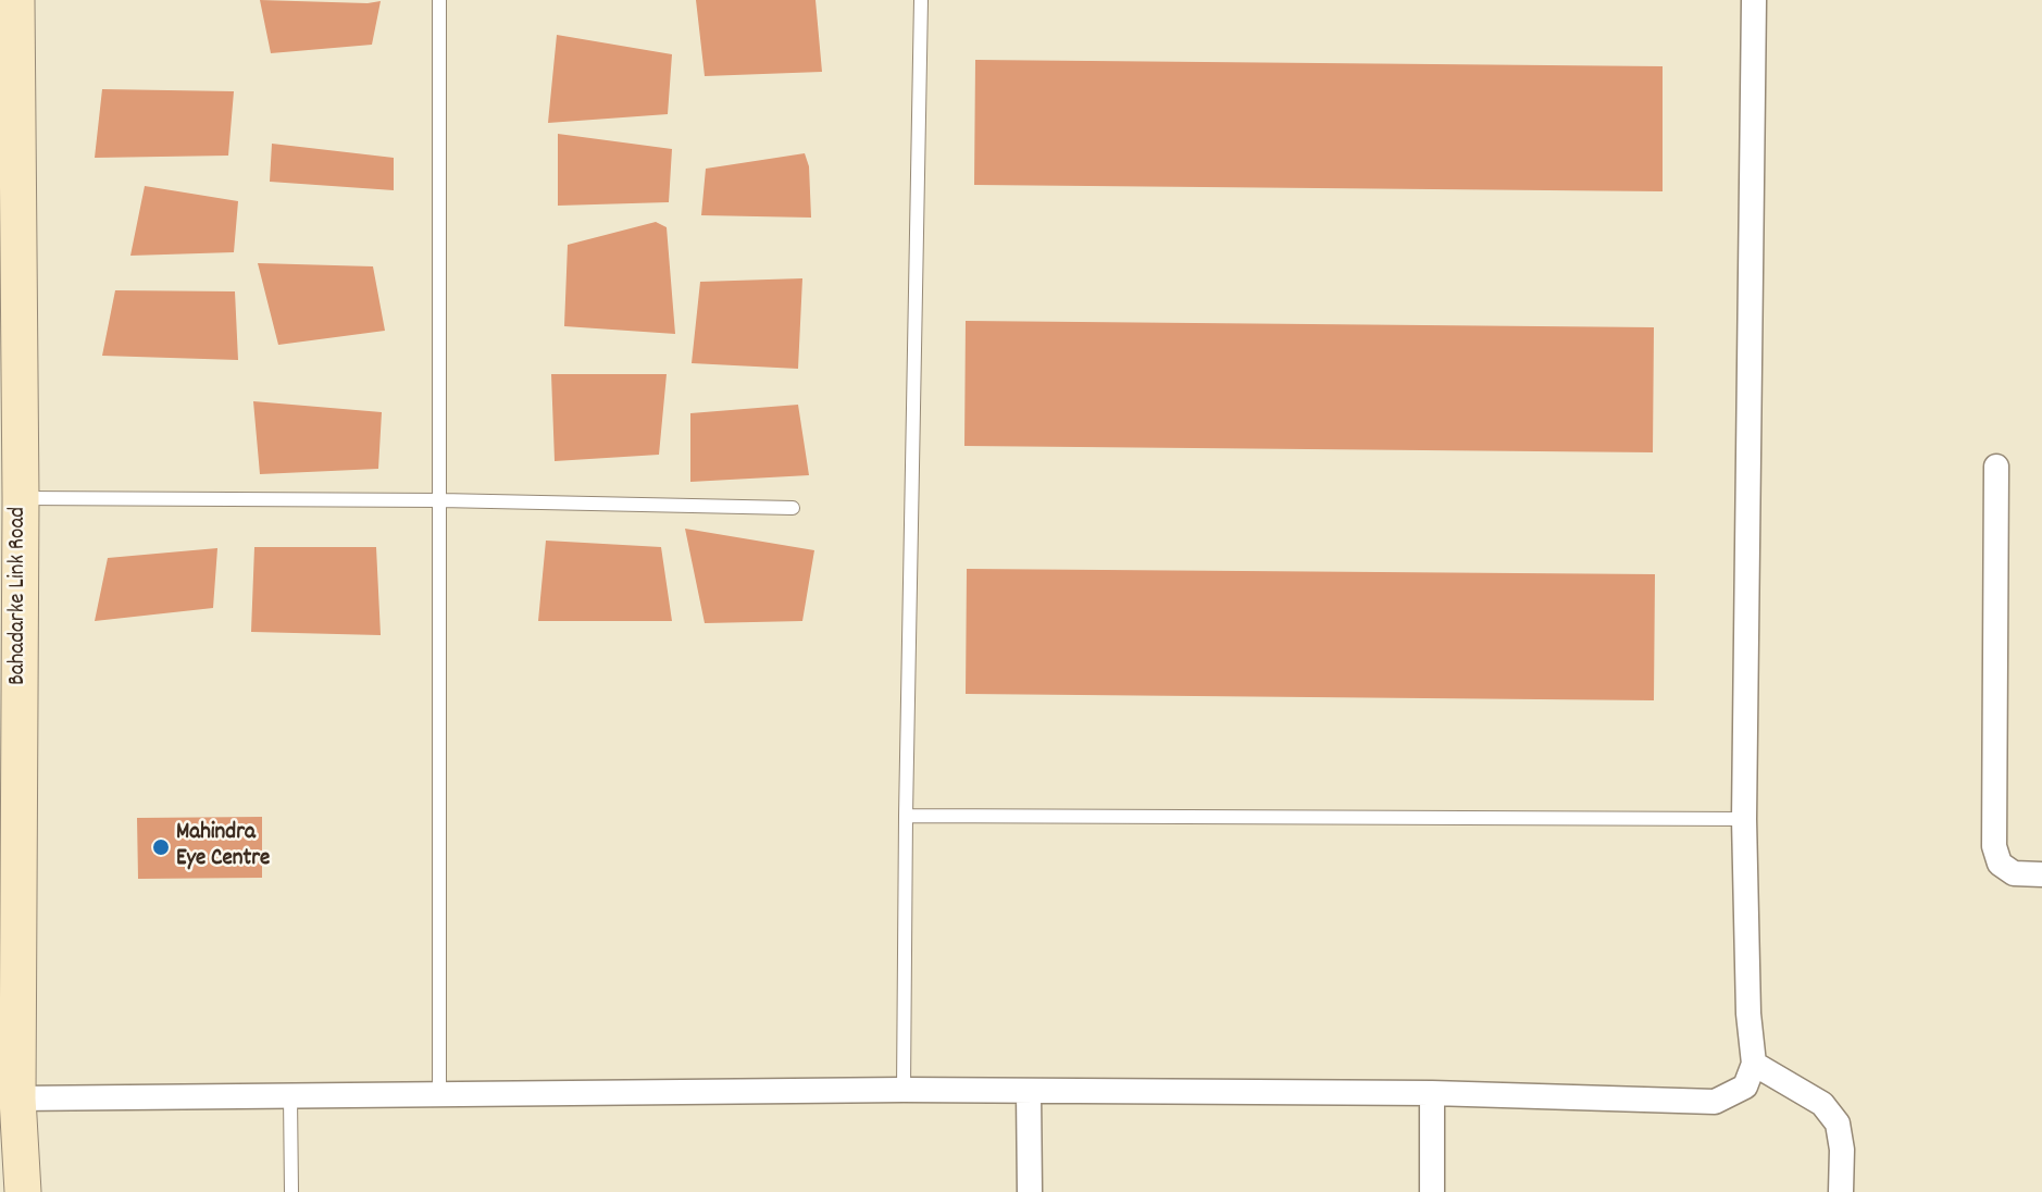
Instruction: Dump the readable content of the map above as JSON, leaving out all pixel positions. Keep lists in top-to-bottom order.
{
  "streets": {
    "street": ["Bahadarke Link Road"]
  },
  "places": ["Mahindra Eye Centre"]
}
